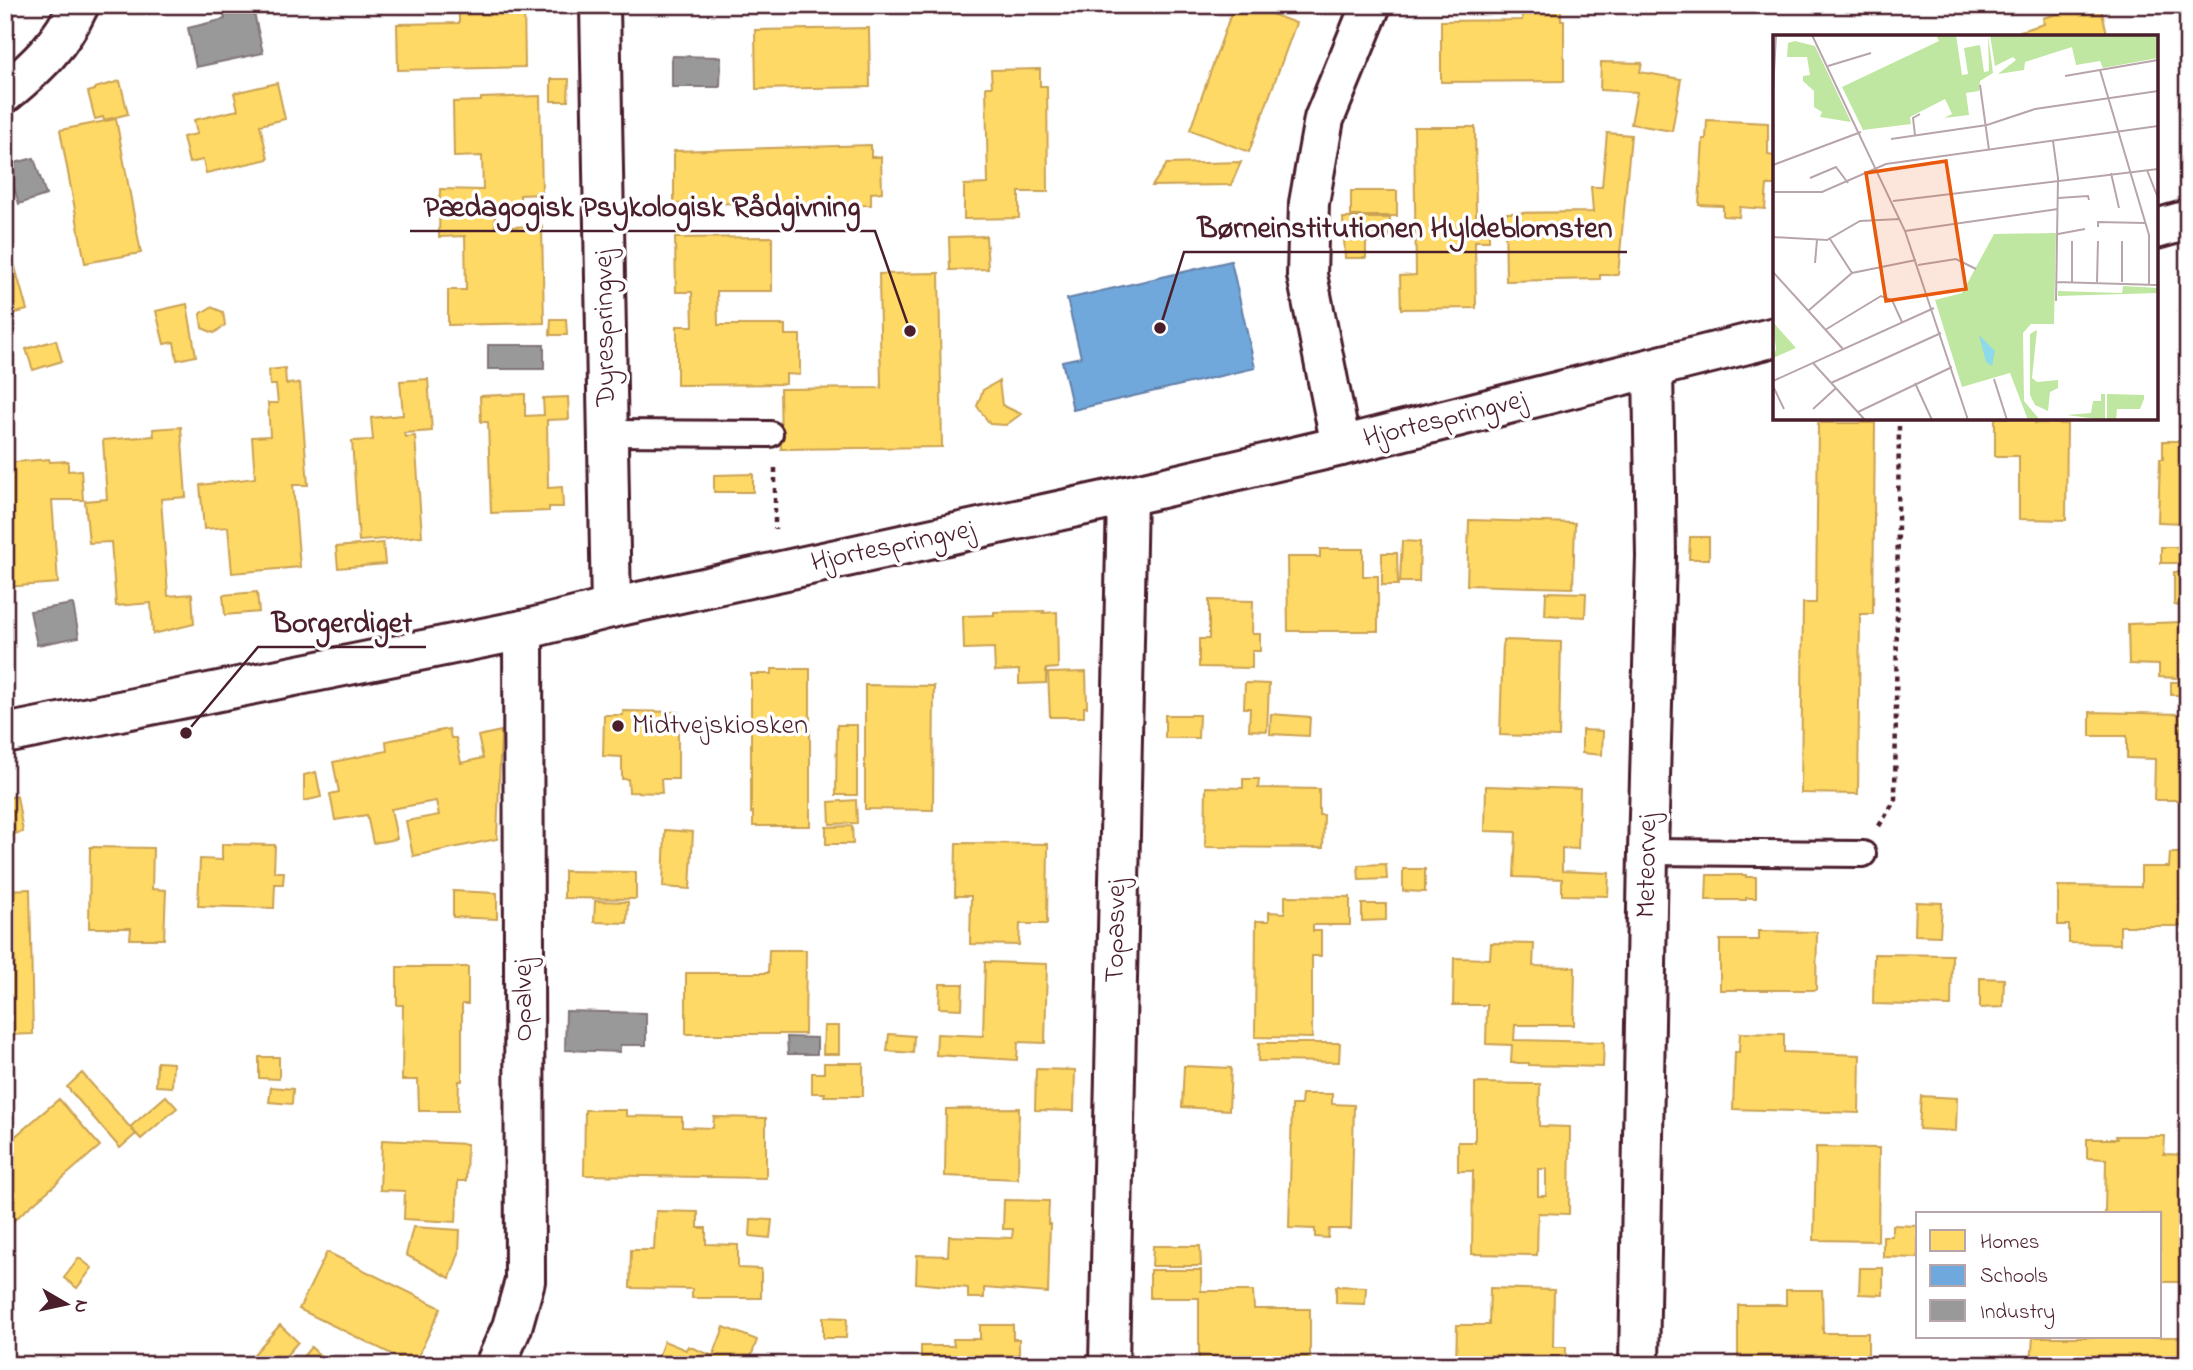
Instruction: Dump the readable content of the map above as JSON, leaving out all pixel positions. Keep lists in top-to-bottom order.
{
  "streets": {
    "street": [
      "Dyrespringvej",
      "Hjortespringvej",
      "Meteorvej",
      "Topasvej",
      "Opalvej"
    ]
  },
  "crossings": [
    ["Dyrespringvej", "Hjortespringvej"],
    ["Hjortespringvej", "Meteorvej"],
    ["Hjortespringvej", "Topasvej"],
    ["Hjortespringvej", "Opalvej"]
  ],
  "places": [
    "Børneinstitutionen Hyldeblomsten",
    "Pædagogisk Psykologisk Rådgivning",
    "Midtvejskiosken",
    "Borgerdiget"
  ],
  "legend": ["Homes", "Schools", "Industry"],
  "north": "right"
}
